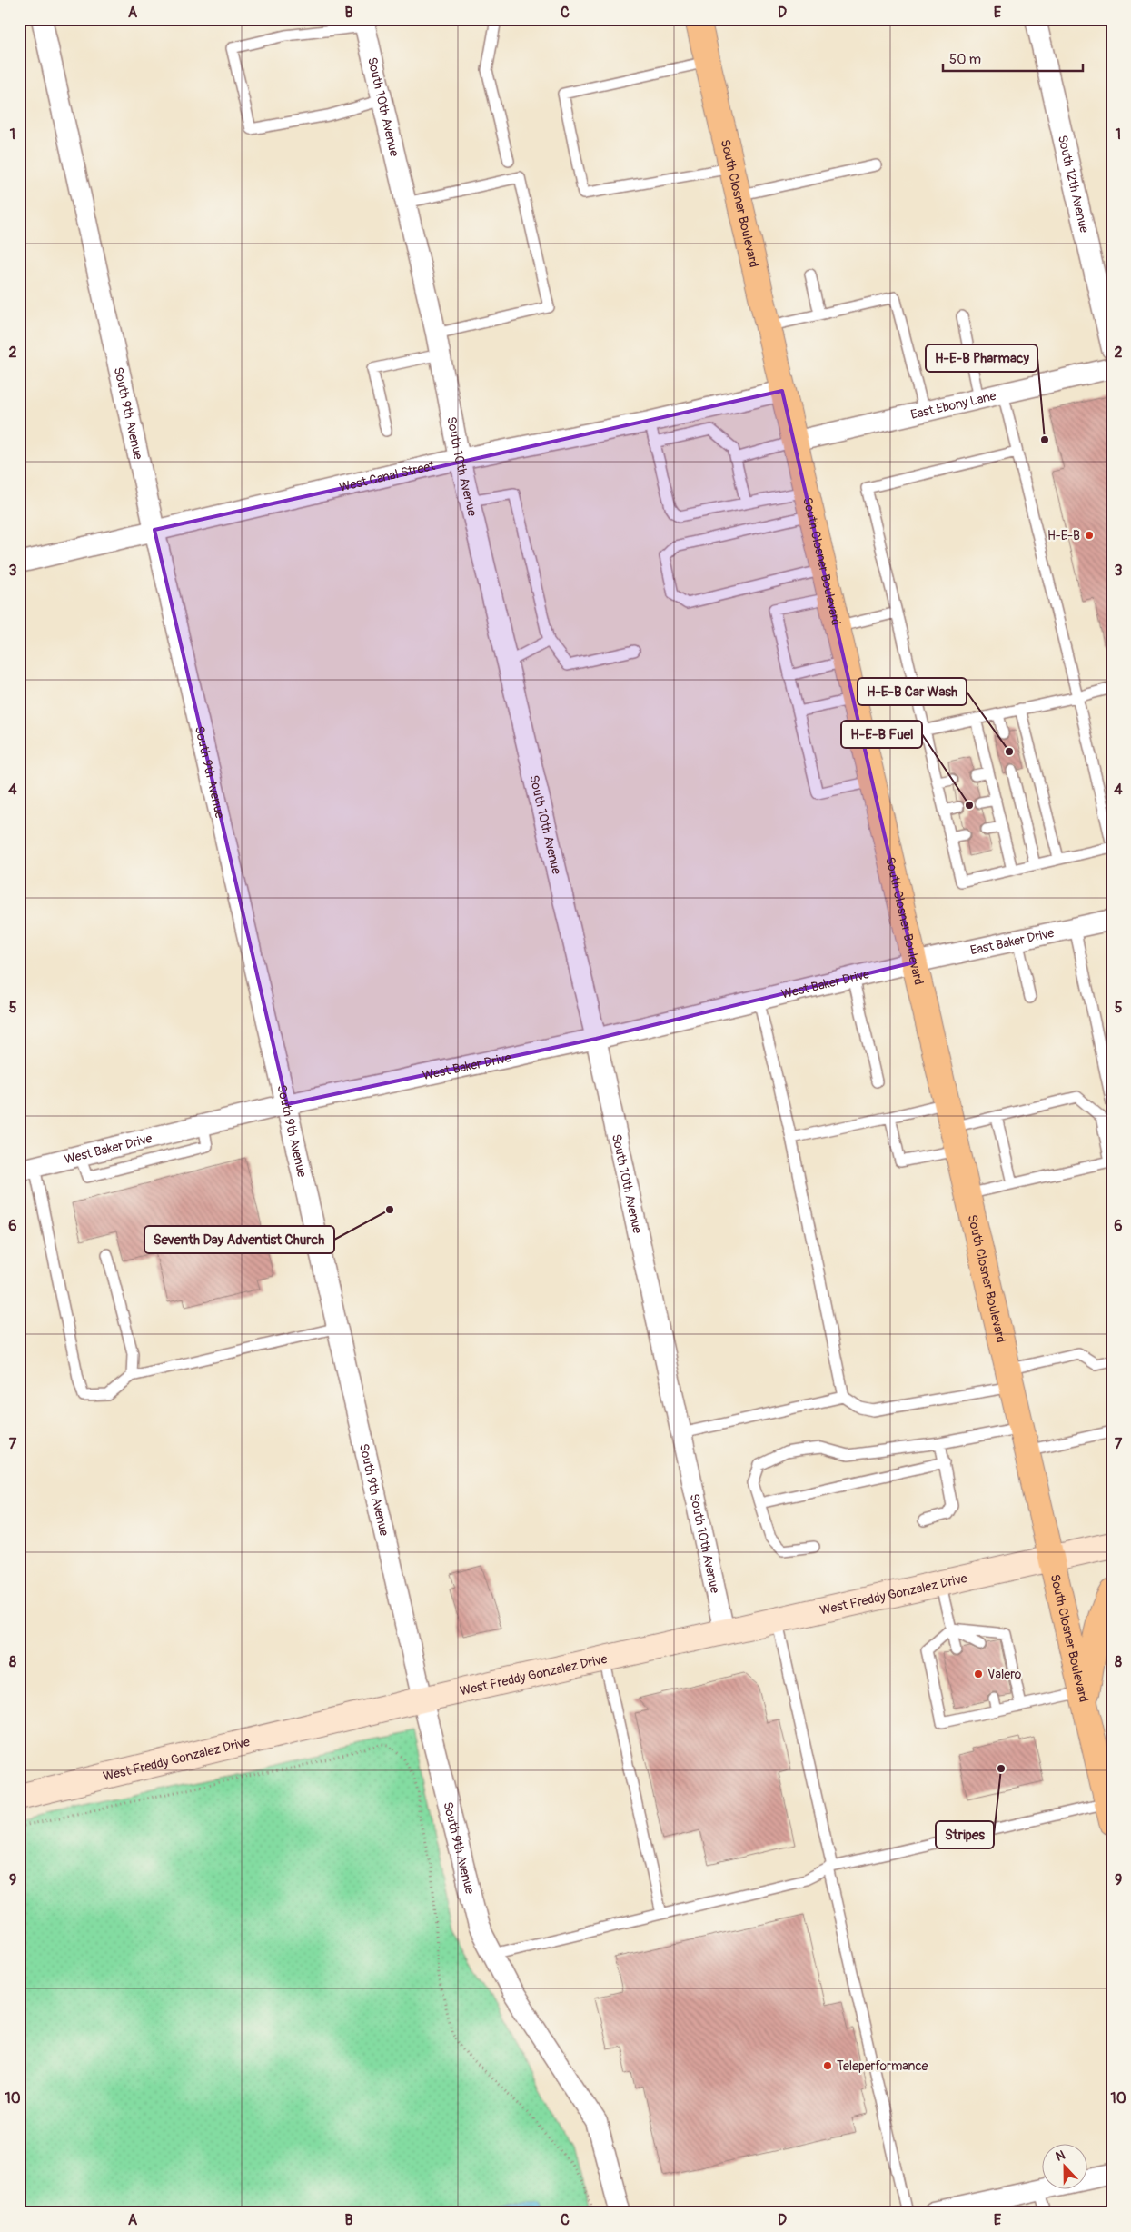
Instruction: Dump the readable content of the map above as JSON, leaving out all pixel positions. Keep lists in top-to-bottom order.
{
  "streets": {
    "main road": ["South Closner Boulevard", "West Freddy Gonzalez Drive"],
    "street": [
      "South 10th Avenue",
      "South 12th Avenue",
      "East Ebony Lane",
      "South 9th Avenue",
      "West Canal Street",
      "East Baker Drive",
      "West Baker Drive"
    ]
  },
  "crossings": [
    ["South 10th Avenue", "West Canal Street"],
    ["South 10th Avenue", "West Baker Drive"],
    ["South 10th Avenue", "West Freddy Gonzalez Drive"],
    ["South Closner Boulevard", "East Ebony Lane"],
    ["South Closner Boulevard", "West Canal Street"],
    ["South Closner Boulevard", "East Baker Drive"],
    ["South Closner Boulevard", "West Baker Drive"],
    ["South Closner Boulevard", "West Freddy Gonzalez Drive"],
    ["South 9th Avenue", "West Canal Street"],
    ["South 9th Avenue", "West Baker Drive"],
    ["South 9th Avenue", "West Freddy Gonzalez Drive"],
    ["East Baker Drive", "West Baker Drive"]
  ],
  "places": [
    "H-E-B Pharmacy",
    "H-E-B",
    "H-E-B Car Wash",
    "H-E-B Fuel",
    "Seventh Day Adventist Church",
    "Valero",
    "Stripes",
    "Teleperformance"
  ],
  "scale_bar": "50 m",
  "north": "top",
  "grid": {
    "columns": [
      "A",
      "B",
      "C",
      "D",
      "E"
    ],
    "rows": [
      "1",
      "2",
      "3",
      "4",
      "5",
      "6",
      "7",
      "8",
      "9",
      "10"
    ]
  }
}
